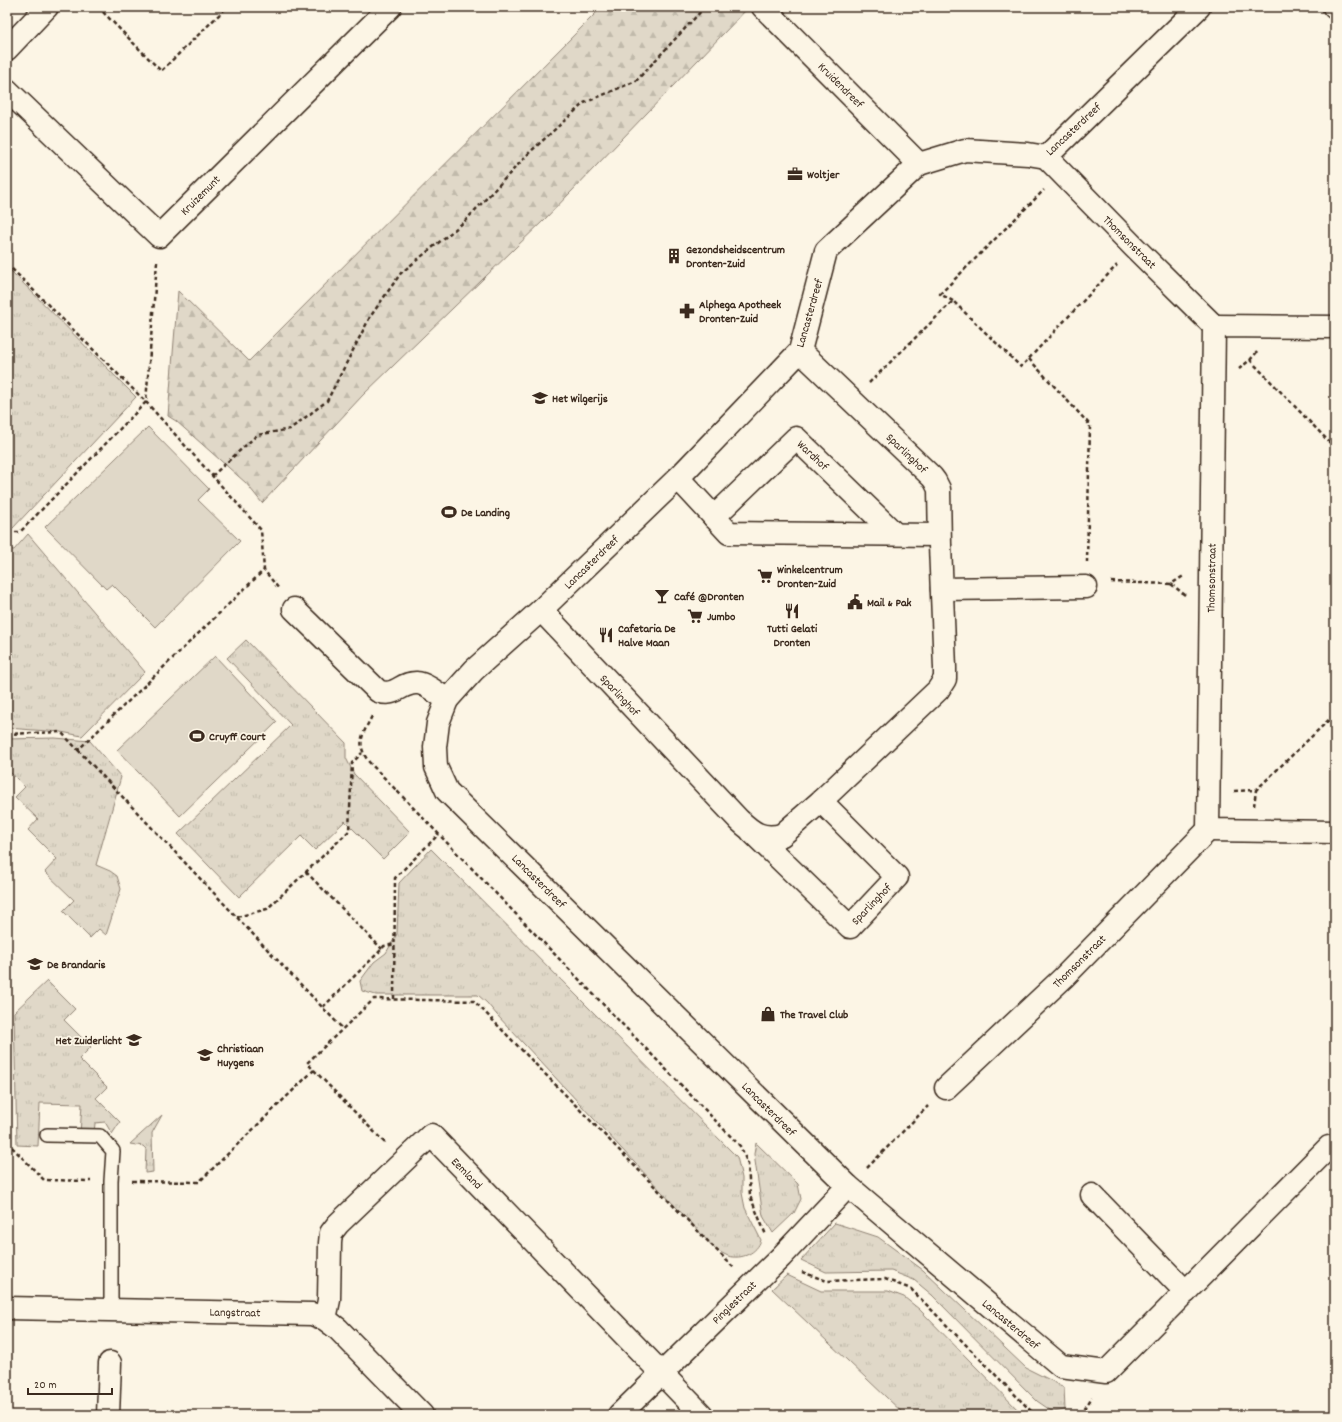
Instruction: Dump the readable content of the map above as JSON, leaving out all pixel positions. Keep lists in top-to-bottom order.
{
  "streets": {
    "street": [
      "Kruidendreef",
      "Lancasterdreef",
      "Kruizemunt",
      "Thomsonstraat",
      "Sparlinghof",
      "Wardhof",
      "Eemland",
      "Pinglestraat",
      "Langstraat"
    ]
  },
  "crossings": [
    ["Kruidendreef", "Lancasterdreef"],
    ["Lancasterdreef", "Thomsonstraat"],
    ["Lancasterdreef", "Sparlinghof"],
    ["Lancasterdreef", "Pinglestraat"],
    ["Eemland", "Pinglestraat"],
    ["Eemland", "Langstraat"]
  ],
  "places": {
    "office": ["Woltjer"],
    "building": ["Gezondsheidscentrum Dronten-Zuid"],
    "pharmacy": ["Alphega Apotheek Dronten-Zuid"],
    "school or university": [
      "Het Wilgerijs",
      "De Brandaris",
      "Het Zuiderlicht",
      "Christiaan Huygens"
    ],
    "sports": ["De Landing", "Cruyff Court"],
    "supermarket": ["Winkelcentrum Dronten-Zuid", "Jumbo"],
    "bar": ["Café @Dronten"],
    "public building": ["Mail & Pak"],
    "restaurant": ["Tutti Gelati Dronten", "Cafetaria De Halve Maan"],
    "shop": ["The Travel Club"]
  },
  "scale_bar": "20 m"
}
